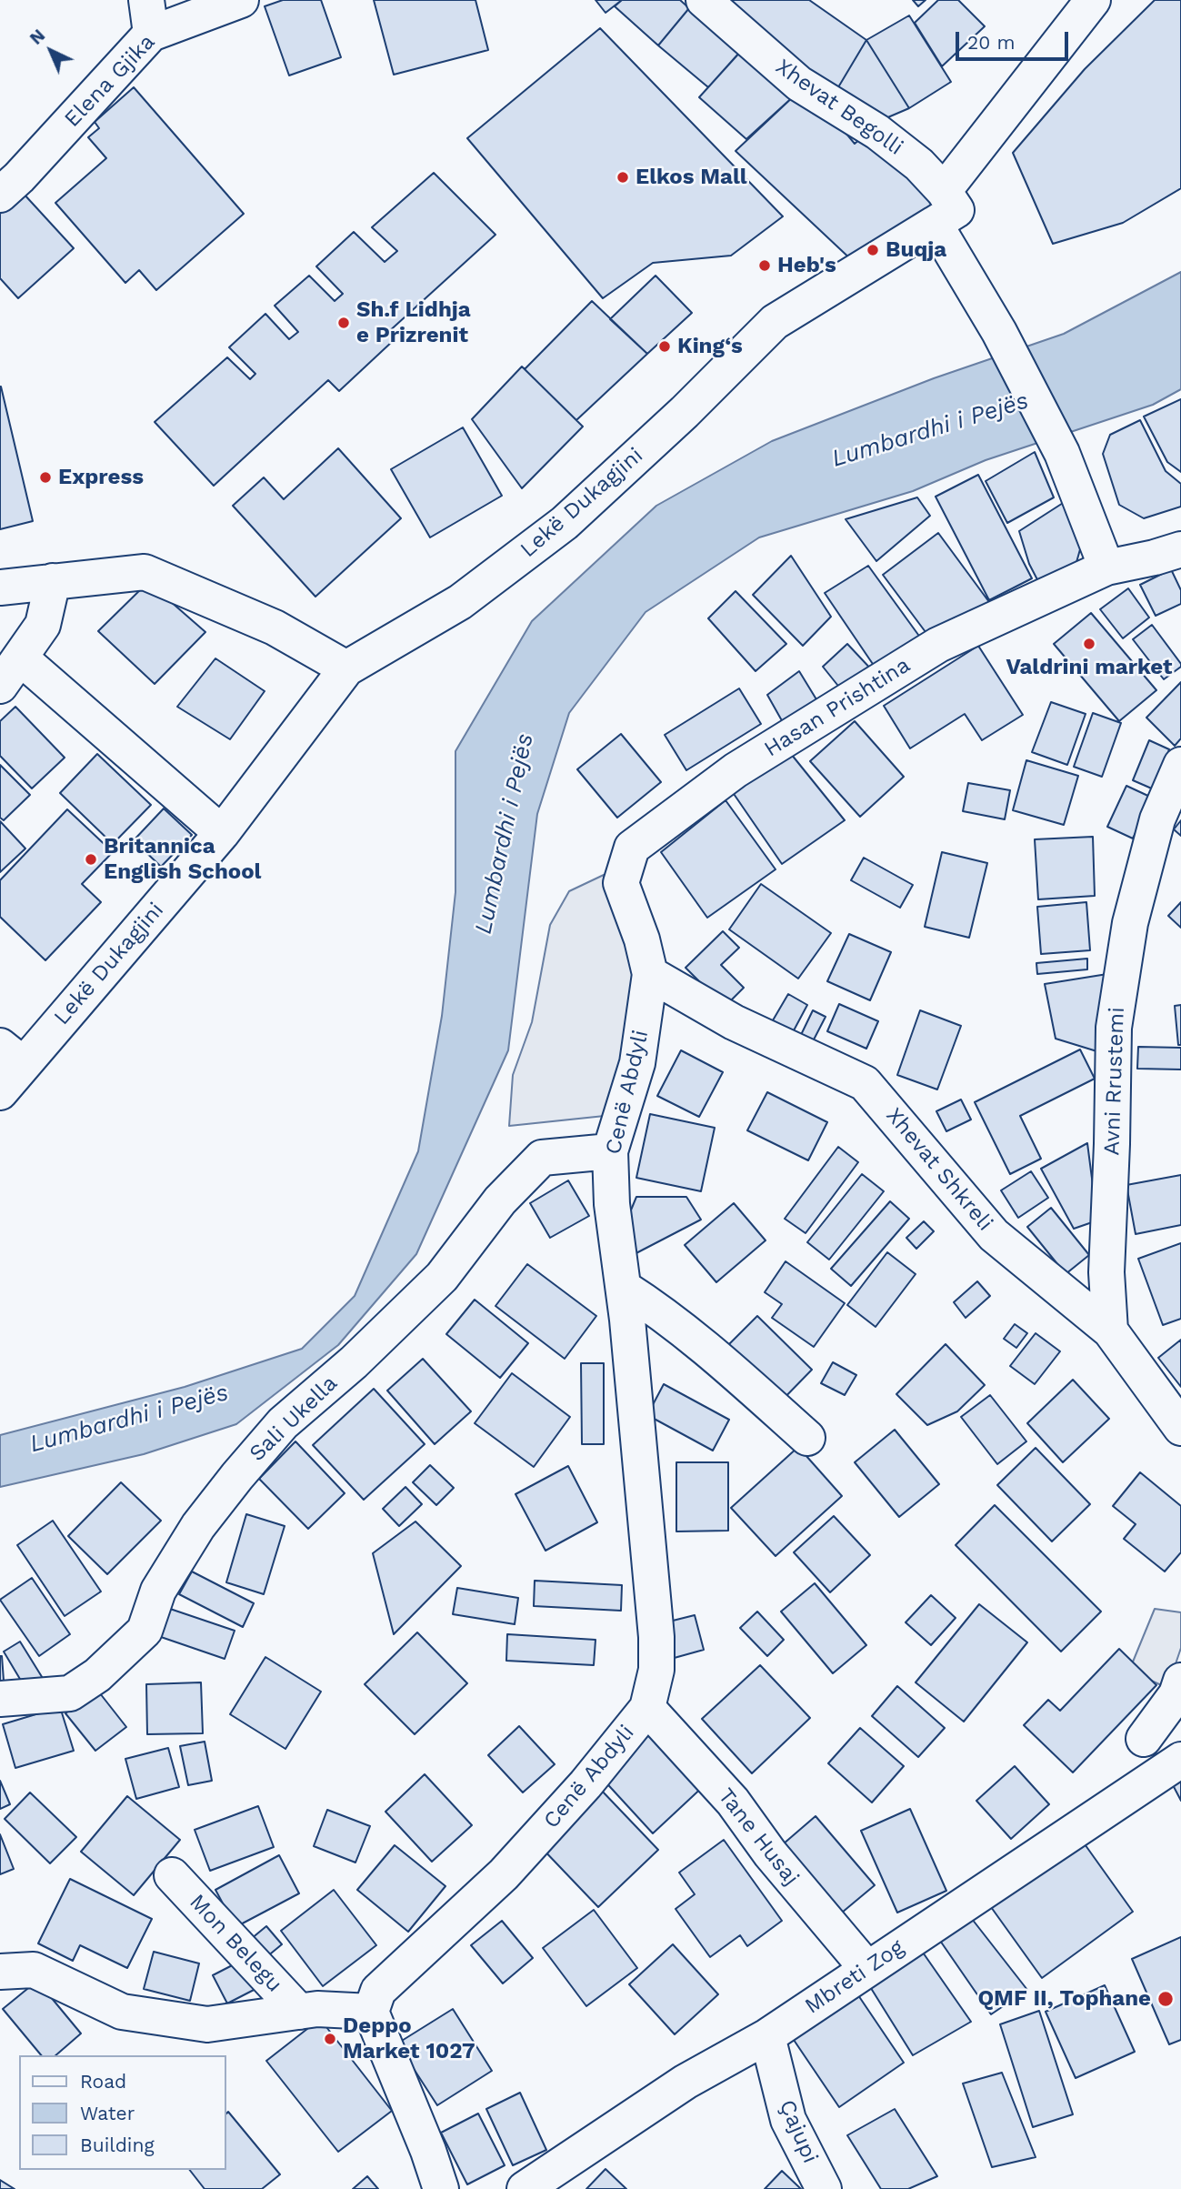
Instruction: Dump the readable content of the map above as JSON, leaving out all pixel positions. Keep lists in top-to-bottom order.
{
  "streets": {
    "street": [
      "Elena Gjika",
      "Xhevat Begolli",
      "Lekë Dukagjini",
      "Hasan Prishtina",
      "Avni Rrustemi",
      "Cenë Abdyli",
      "Xhevat Shkreli",
      "Sali Ukella",
      "Tane Husaj",
      "Mon Belegu",
      "Mbreti Zog",
      "Çajupi"
    ]
  },
  "crossings": [
    ["Xhevat Begolli", "Lekë Dukagjini"],
    ["Hasan Prishtina", "Cenë Abdyli"],
    ["Hasan Prishtina", "Xhevat Shkreli"],
    ["Avni Rrustemi", "Xhevat Shkreli"],
    ["Cenë Abdyli", "Xhevat Shkreli"],
    ["Cenë Abdyli", "Sali Ukella"],
    ["Cenë Abdyli", "Tane Husaj"],
    ["Cenë Abdyli", "Mon Belegu"],
    ["Tane Husaj", "Mbreti Zog"],
    ["Mbreti Zog", "Çajupi"]
  ],
  "water": ["Lumbardhi i Pejës"],
  "places": [
    "Elkos Mall",
    "Buqja",
    "Heb's",
    "Sh.f Lidhja e Prizrenit",
    "King‘s",
    "Express",
    "Valdrini market",
    "Britannica English School",
    "QMF II, Tophane",
    "Deppo Market 1027"
  ],
  "legend": ["Road", "Water", "Building"],
  "scale_bar": "20 m",
  "north": "top left"
}
